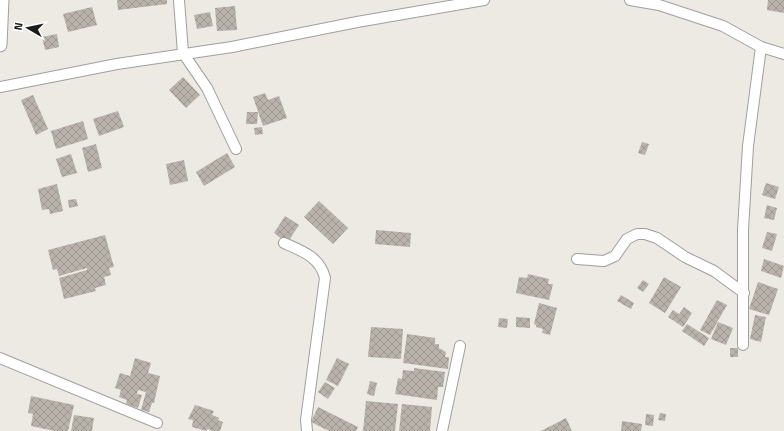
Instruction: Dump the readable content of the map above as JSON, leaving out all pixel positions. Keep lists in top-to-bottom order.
{
  "north": "left"
}
